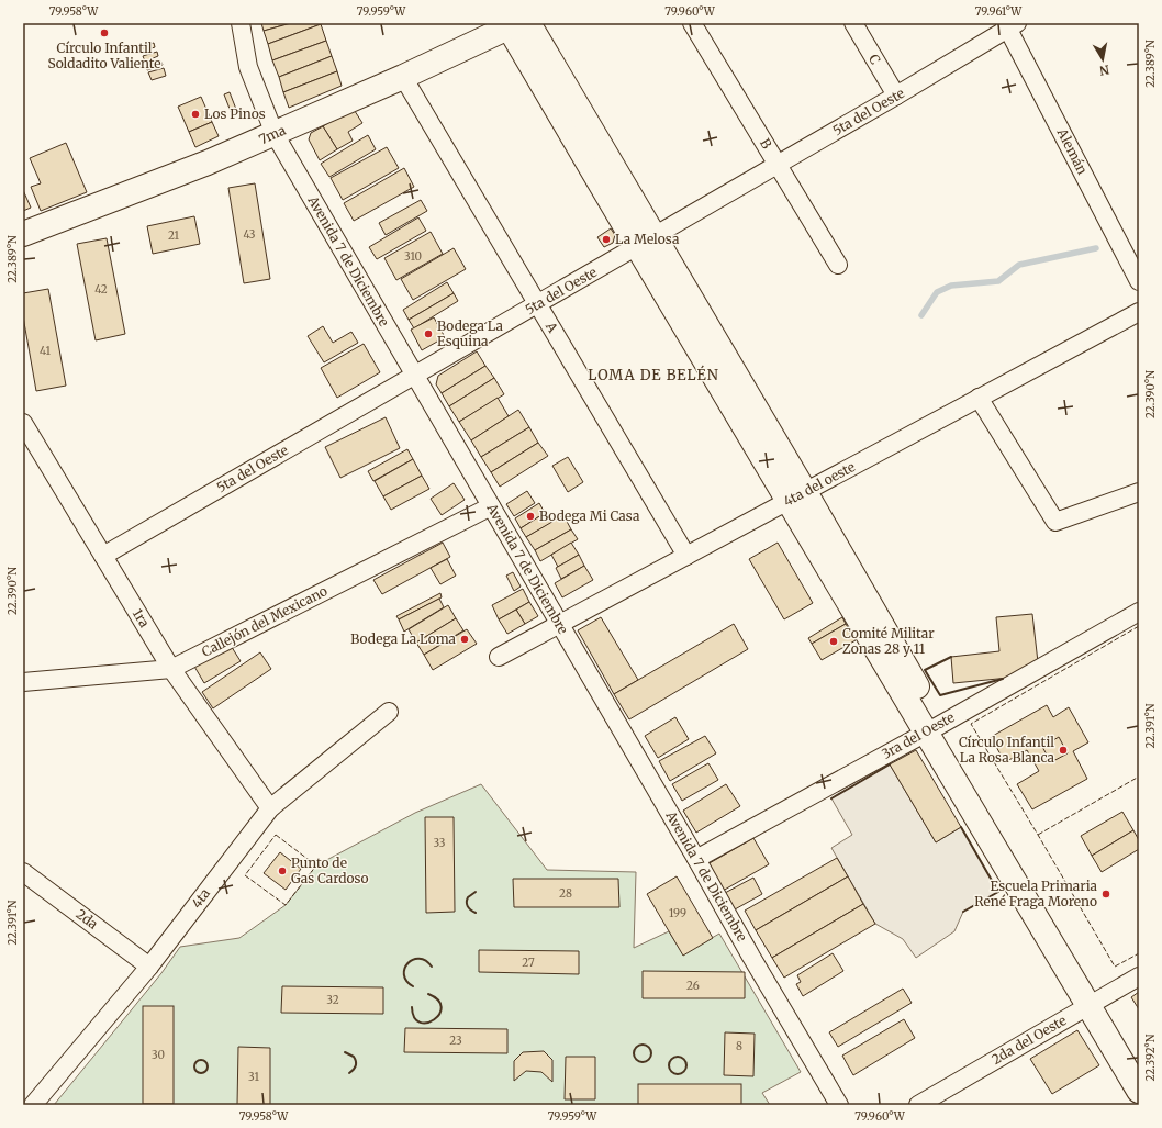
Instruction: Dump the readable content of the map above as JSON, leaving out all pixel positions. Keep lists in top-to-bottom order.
{
  "streets": {
    "main road": ["7ma"],
    "street": [
      "C",
      "5ta del Oeste",
      "B",
      "Alemán",
      "Avenida 7 de Diciembre",
      "A",
      "4ta del oeste",
      "1ra",
      "Callejón del Mexicano",
      "3ra del Oeste",
      "4ta",
      "2da",
      "2da del Oeste"
    ]
  },
  "crossings": [
    ["C", "5ta del Oeste"],
    ["5ta del Oeste", "B"],
    ["5ta del Oeste", "Alemán"],
    ["5ta del Oeste", "Avenida 7 de Diciembre"],
    ["5ta del Oeste", "A"],
    ["5ta del Oeste", "1ra"],
    ["7ma", "Avenida 7 de Diciembre"],
    ["7ma", "A"],
    ["Avenida 7 de Diciembre", "4ta del oeste"],
    ["Avenida 7 de Diciembre", "Callejón del Mexicano"],
    ["Avenida 7 de Diciembre", "3ra del Oeste"],
    ["A", "4ta del oeste"],
    ["1ra", "Callejón del Mexicano"],
    ["1ra", "4ta"],
    ["4ta", "2da"]
  ],
  "districts": ["LOMA DE BELÉN"],
  "places": [
    "Círculo Infantil Soldadito Valiente",
    "Los Pinos",
    "La Melosa",
    "Bodega La Esquina",
    "Bodega Mi Casa",
    "Bodega La Loma",
    "Comité Militar Zonas 28 y 11",
    "Círculo Infantil La Rosa Blanca",
    "Punto de Gas Cardoso",
    "Escuela Primaria René Fraga Moreno"
  ],
  "house_numbers": [
    "43",
    "21",
    "310",
    "42",
    "41",
    "33",
    "28",
    "199",
    "27",
    "26",
    "32",
    "23",
    "8",
    "30",
    "31"
  ],
  "north": "bottom",
  "coordinates": [
    "79.958°W",
    "79.959°W",
    "79.960°W",
    "79.961°W",
    "22.389°N",
    "22.390°N",
    "22.391°N",
    "22.392°N"
  ]
}
